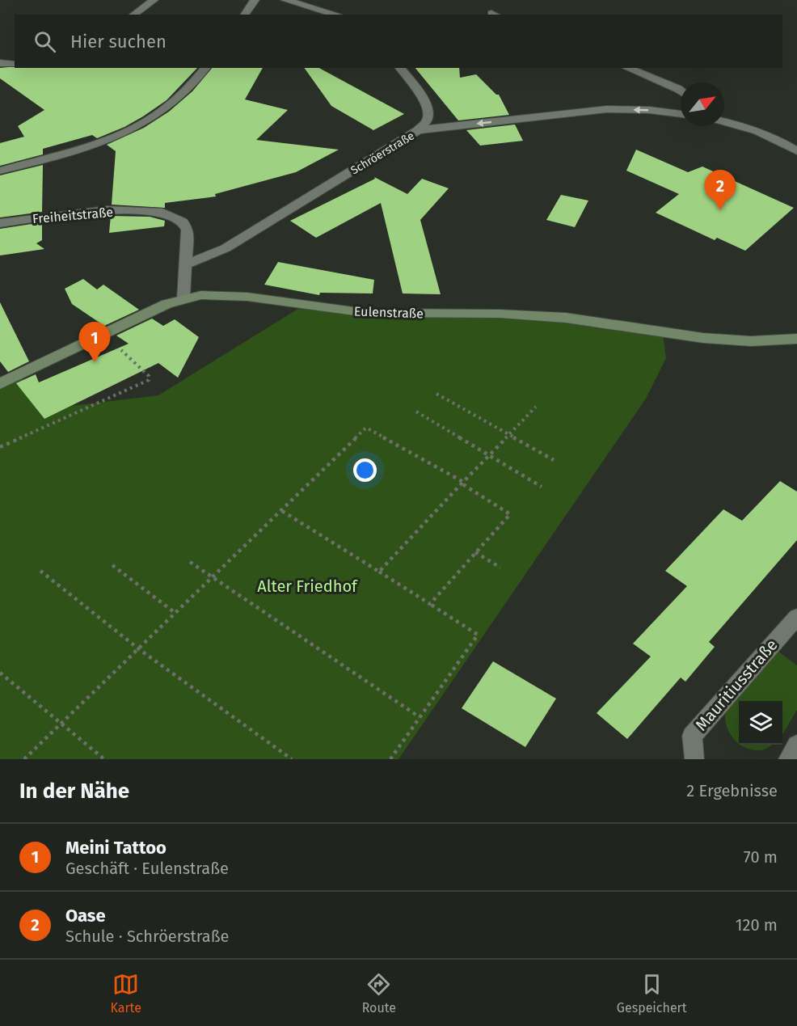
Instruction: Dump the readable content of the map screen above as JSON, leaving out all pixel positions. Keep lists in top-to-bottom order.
{
  "streets": {
    "main road": ["Eulenstraße"],
    "street": ["Schröerstraße", "Freiheitstraße", "Mauritiusstraße"]
  },
  "crossings": [
    ["Schröerstraße", "Freiheitstraße"],
    ["Freiheitstraße", "Eulenstraße"]
  ],
  "one_way": ["Schröerstraße"],
  "parks": ["Alter Friedhof"],
  "north": "top right",
  "page": {
    "search": "Hier suchen",
    "pins": ["2", "1"],
    "heading": ["In der Nähe", "2 Ergebnisse"],
    "list": [
      {
        "mark": "1",
        "name": "Meini Tattoo",
        "note": "Geschäft · Eulenstraße",
        "value": "70 m"
      },
      {
        "mark": "2",
        "name": "Oase",
        "note": "Schule · Schröerstraße",
        "value": "120 m"
      }
    ],
    "nav": ["Karte", "Route", "Gespeichert"]
  }
}
